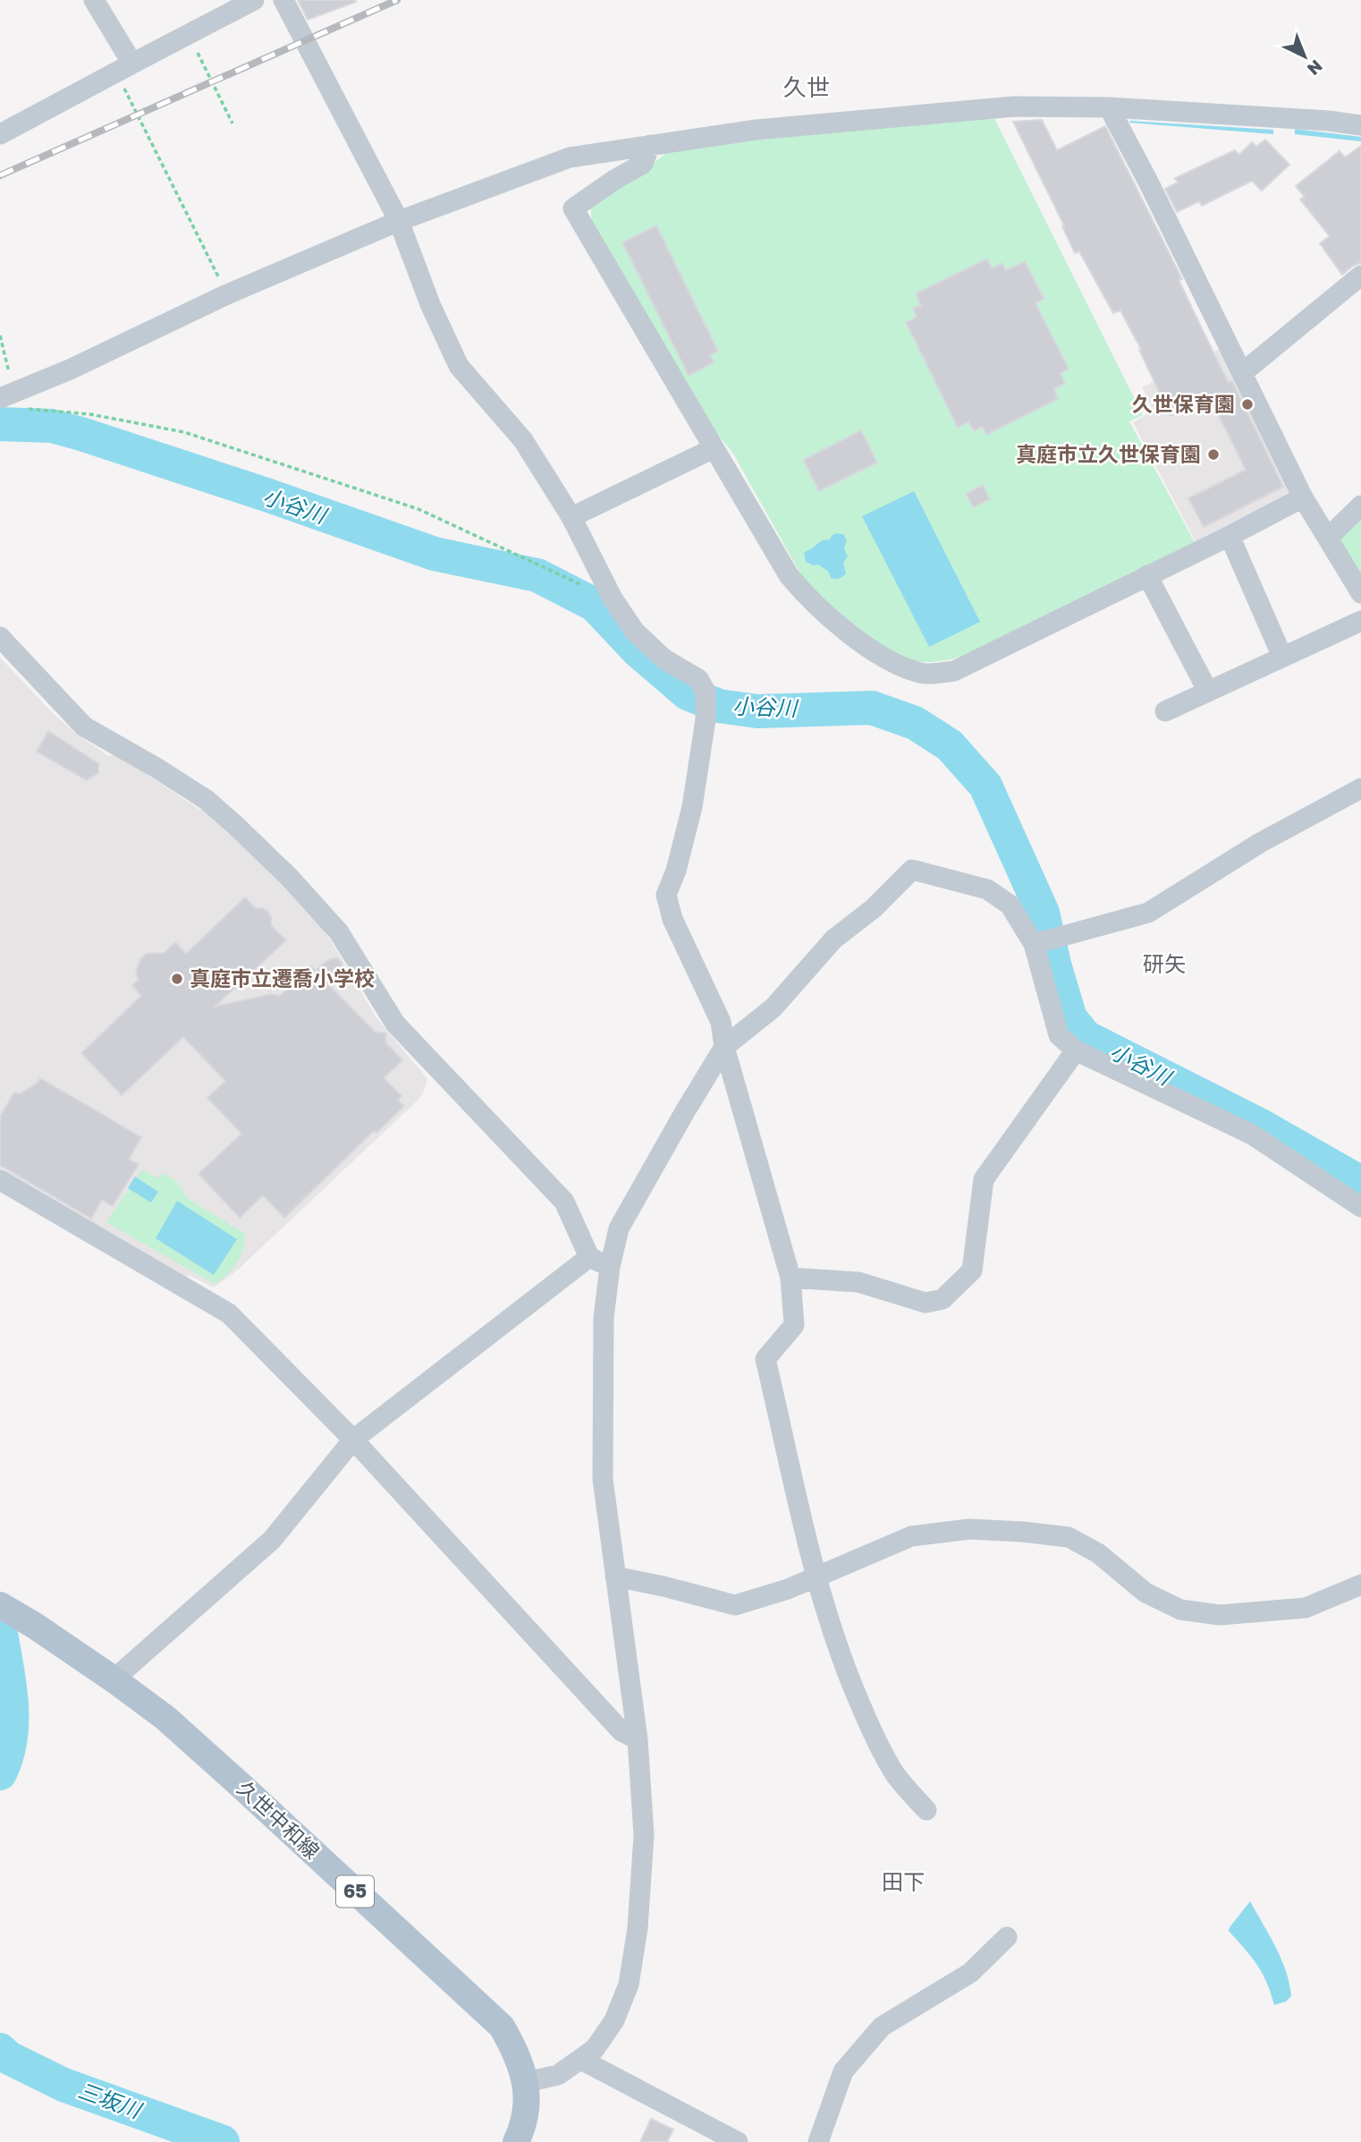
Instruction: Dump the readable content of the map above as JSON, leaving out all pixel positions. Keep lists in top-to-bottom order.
{
  "streets": {
    "main road": ["久世中和線", "65"]
  },
  "districts": ["久世", "研矢", "田下"],
  "water": ["小谷川", "三坂川"],
  "places": ["久世保育園", "真庭市立久世保育園", "真庭市立遷喬小学校"],
  "north": "bottom right"
}
